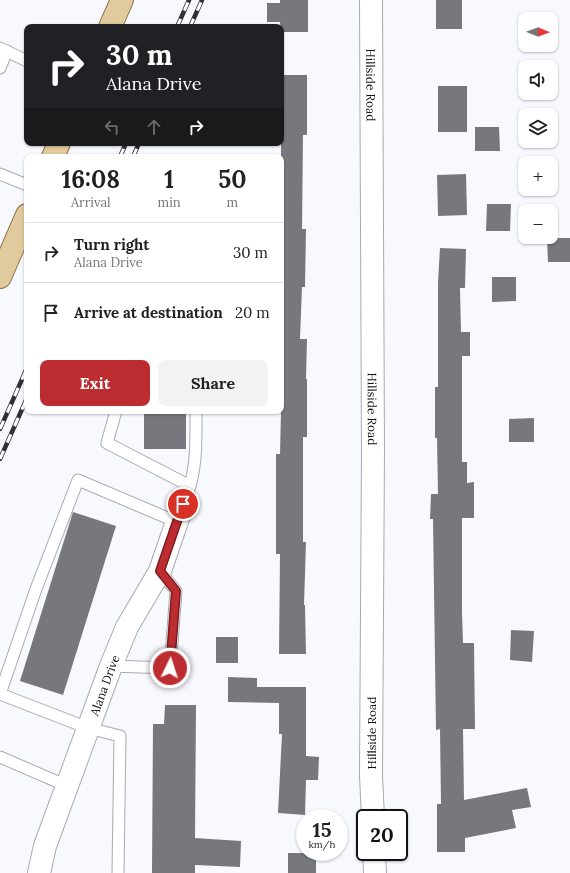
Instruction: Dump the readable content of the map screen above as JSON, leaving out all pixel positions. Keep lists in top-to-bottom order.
{
  "streets": {
    "street": ["Hillside Road", "Alana Drive"]
  },
  "north": "right",
  "page": {
    "map_buttons": ["+", "−"],
    "turn": ["30 m", "Alana Drive"],
    "eta": [
      "16:08",
      "Arrival",
      "1",
      "min",
      "50",
      "m"
    ],
    "list": [
      {
        "name": "Turn right",
        "note": "Alana Drive",
        "value": "30 m"
      },
      {
        "name": "Arrive at destination",
        "value": "20 m"
      }
    ],
    "buttons": ["Exit", "Share"],
    "speed": "15 km/h",
    "limit": "20"
  }
}
